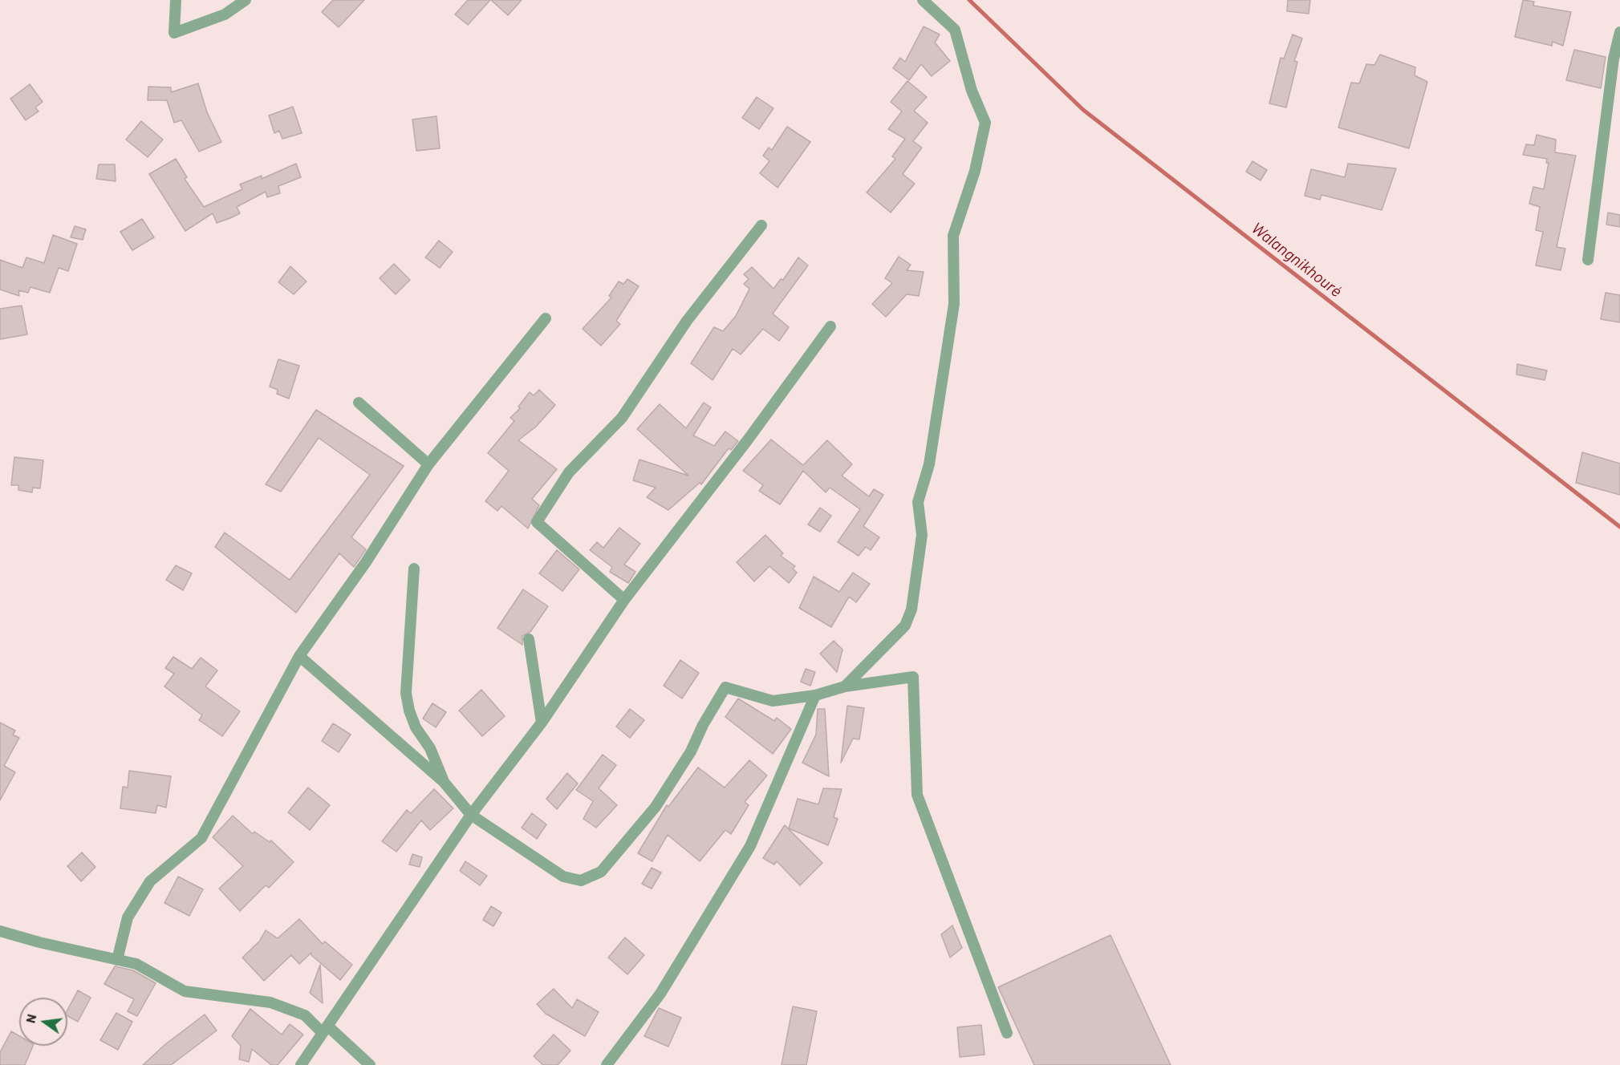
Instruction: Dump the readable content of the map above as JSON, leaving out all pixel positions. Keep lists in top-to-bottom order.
{
  "water": ["Walangnikhouré"],
  "north": "left"
}
